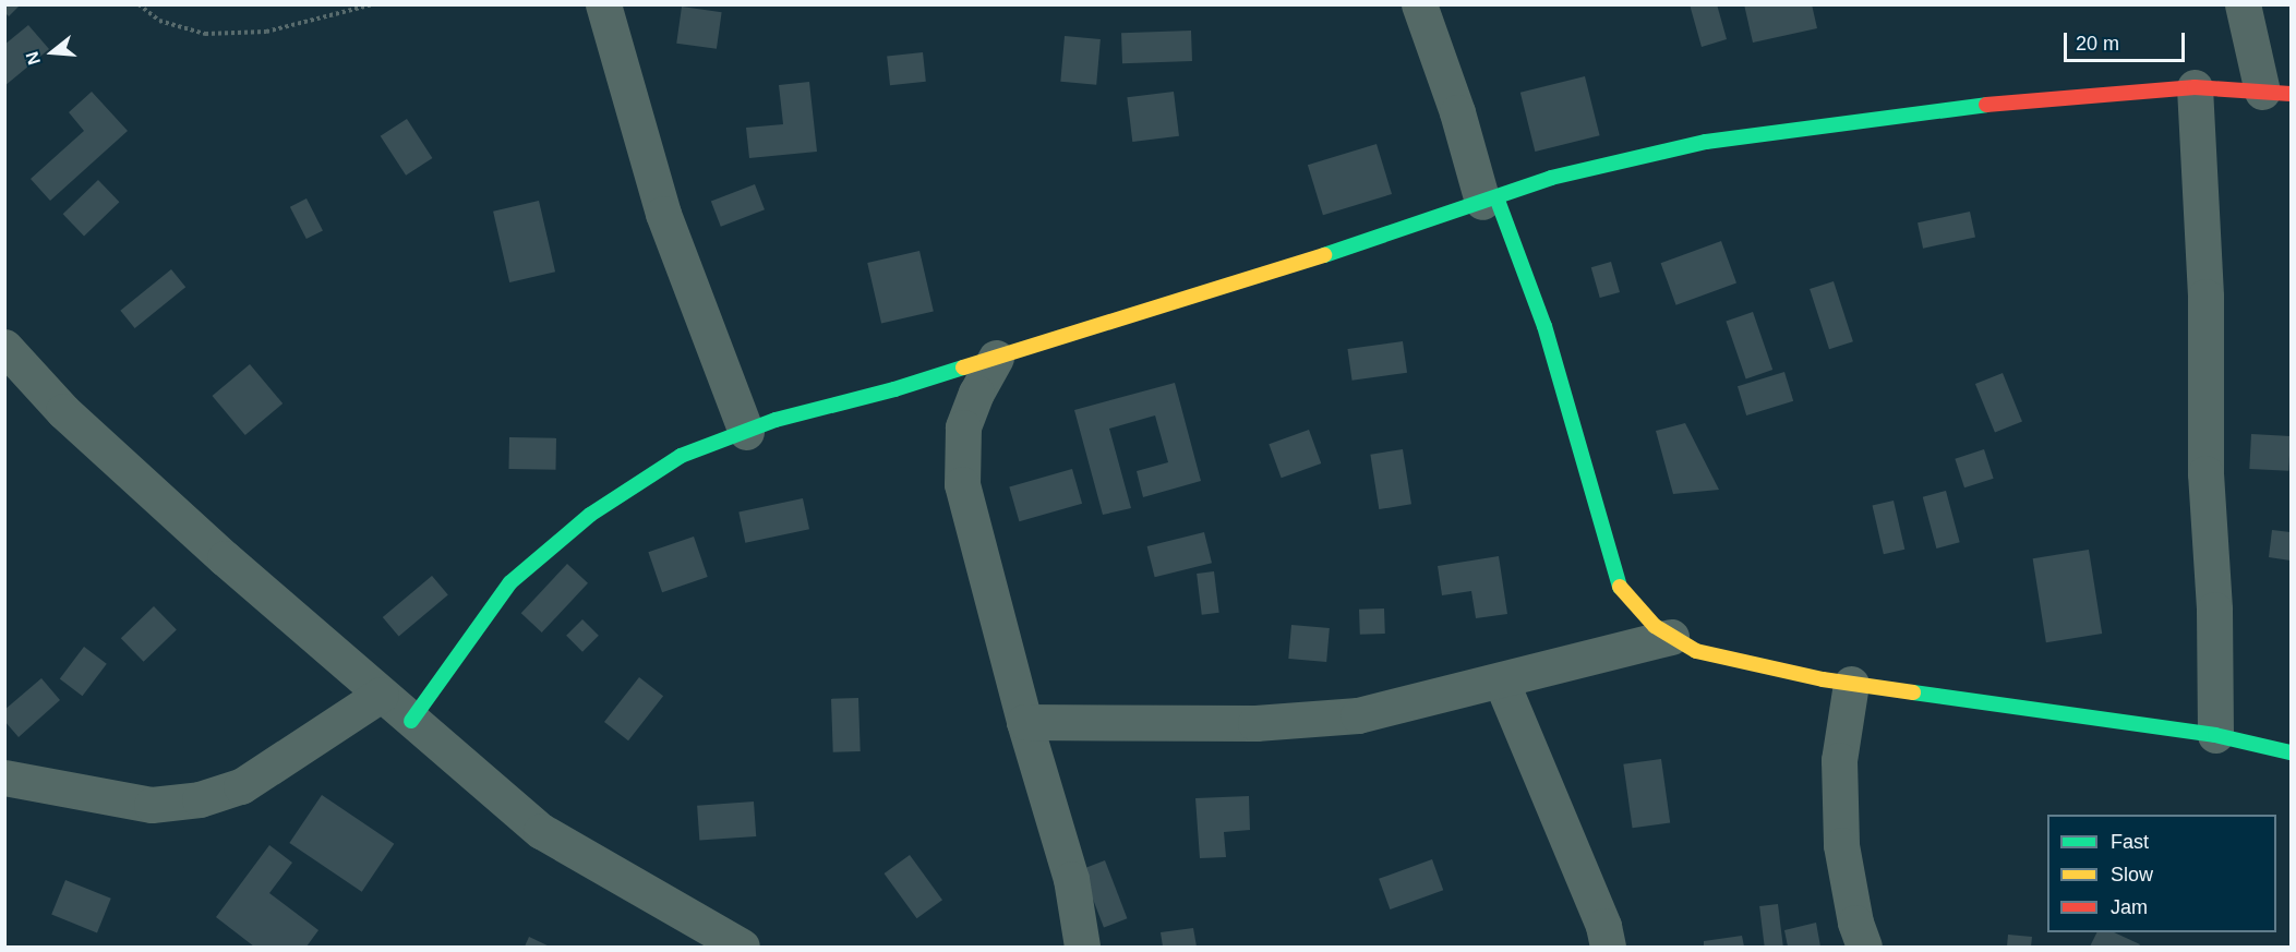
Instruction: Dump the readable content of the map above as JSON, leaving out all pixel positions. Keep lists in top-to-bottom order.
{
  "legend": ["Fast", "Slow", "Jam"],
  "scale_bar": "20 m",
  "north": "left"
}
